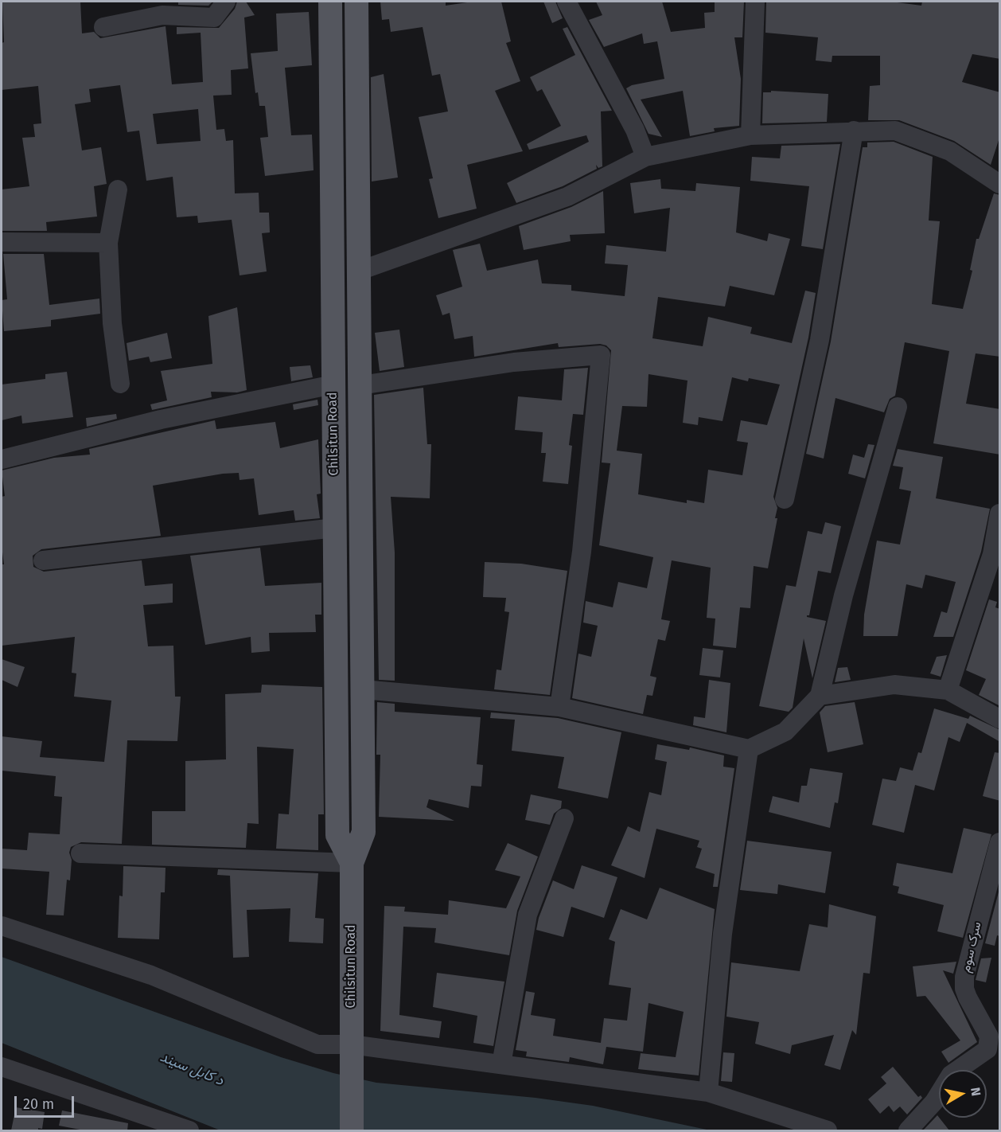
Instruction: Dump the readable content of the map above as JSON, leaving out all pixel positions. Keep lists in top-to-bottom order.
{
  "streets": {
    "main road": ["Chilsitun Road"],
    "street": ["سرک سوم"]
  },
  "water": ["د کابل سيند"],
  "scale_bar": "20 m",
  "north": "right"
}
